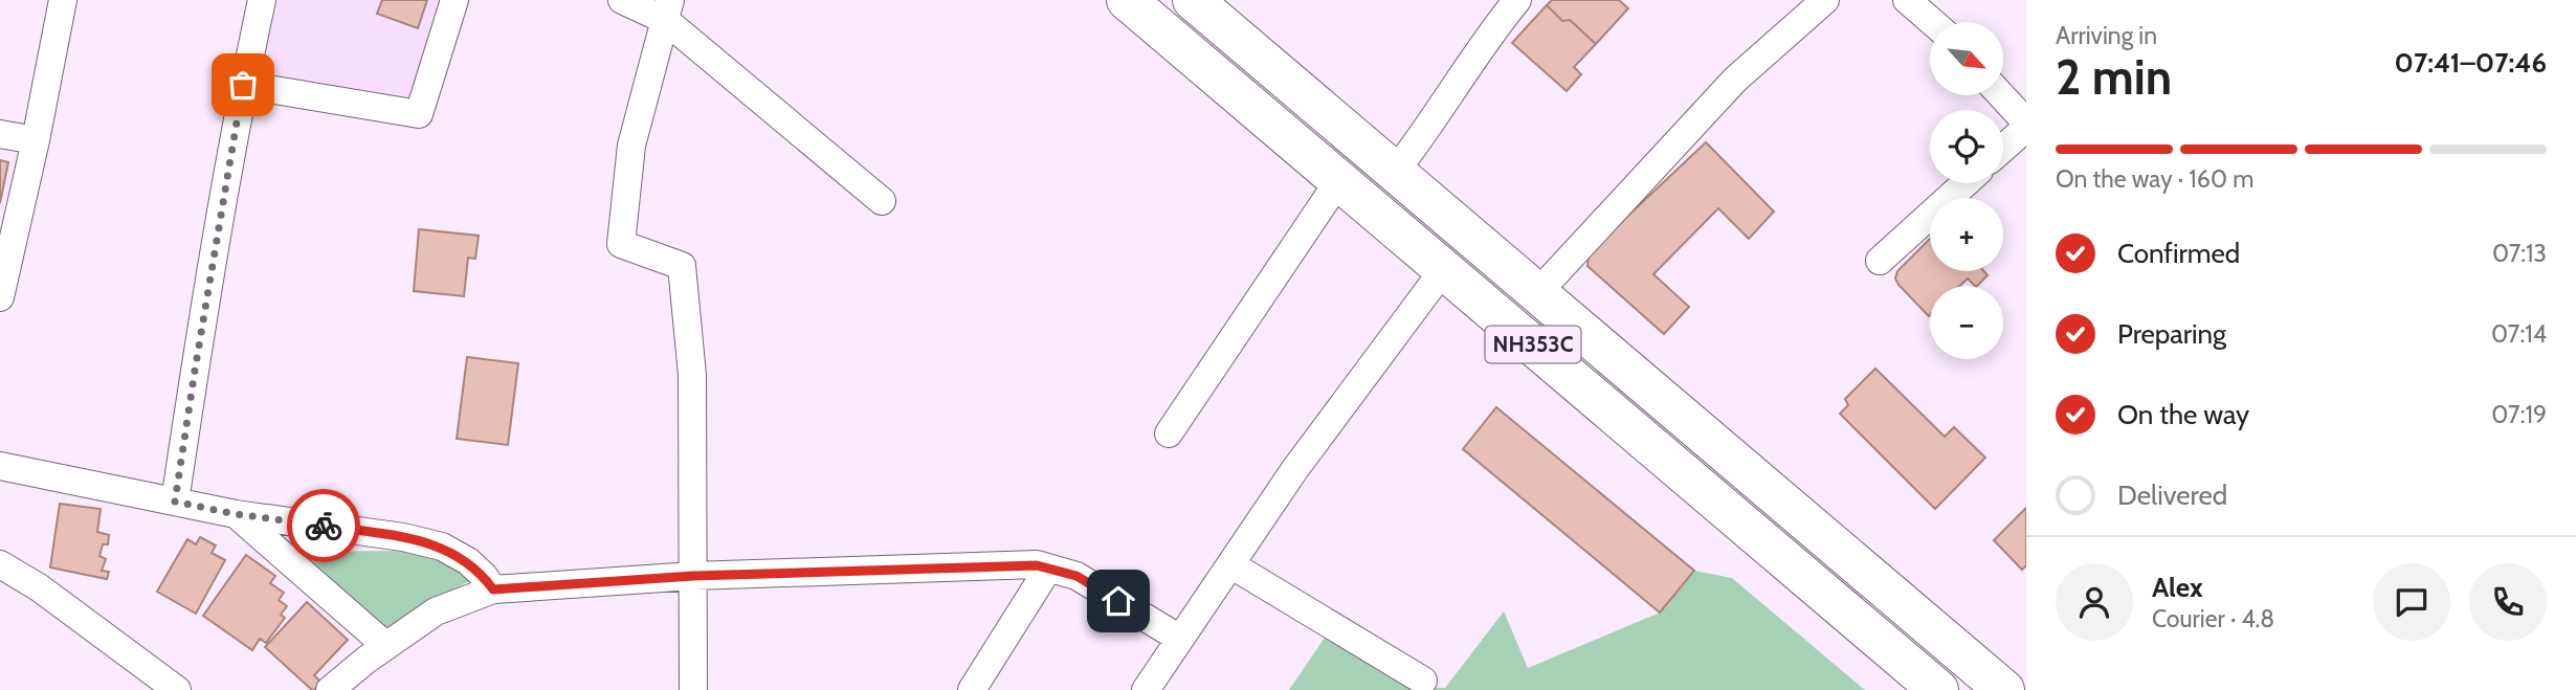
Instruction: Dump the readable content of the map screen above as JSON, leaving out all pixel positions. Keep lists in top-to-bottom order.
{
  "streets": {
    "highway": ["NH353C"]
  },
  "north": "bottom right",
  "page": {
    "heading": ["2 min", "Arriving in", "07:41–07:46"],
    "panel": ["Alex", "Courier · 4.8"],
    "map_buttons": ["+", "−"],
    "bar": "On the way · 160 m",
    "list": [
      ["Confirmed", "07:13"],
      ["Preparing", "07:14"],
      ["On the way", "07:19"],
      "Delivered"
    ]
  }
}
